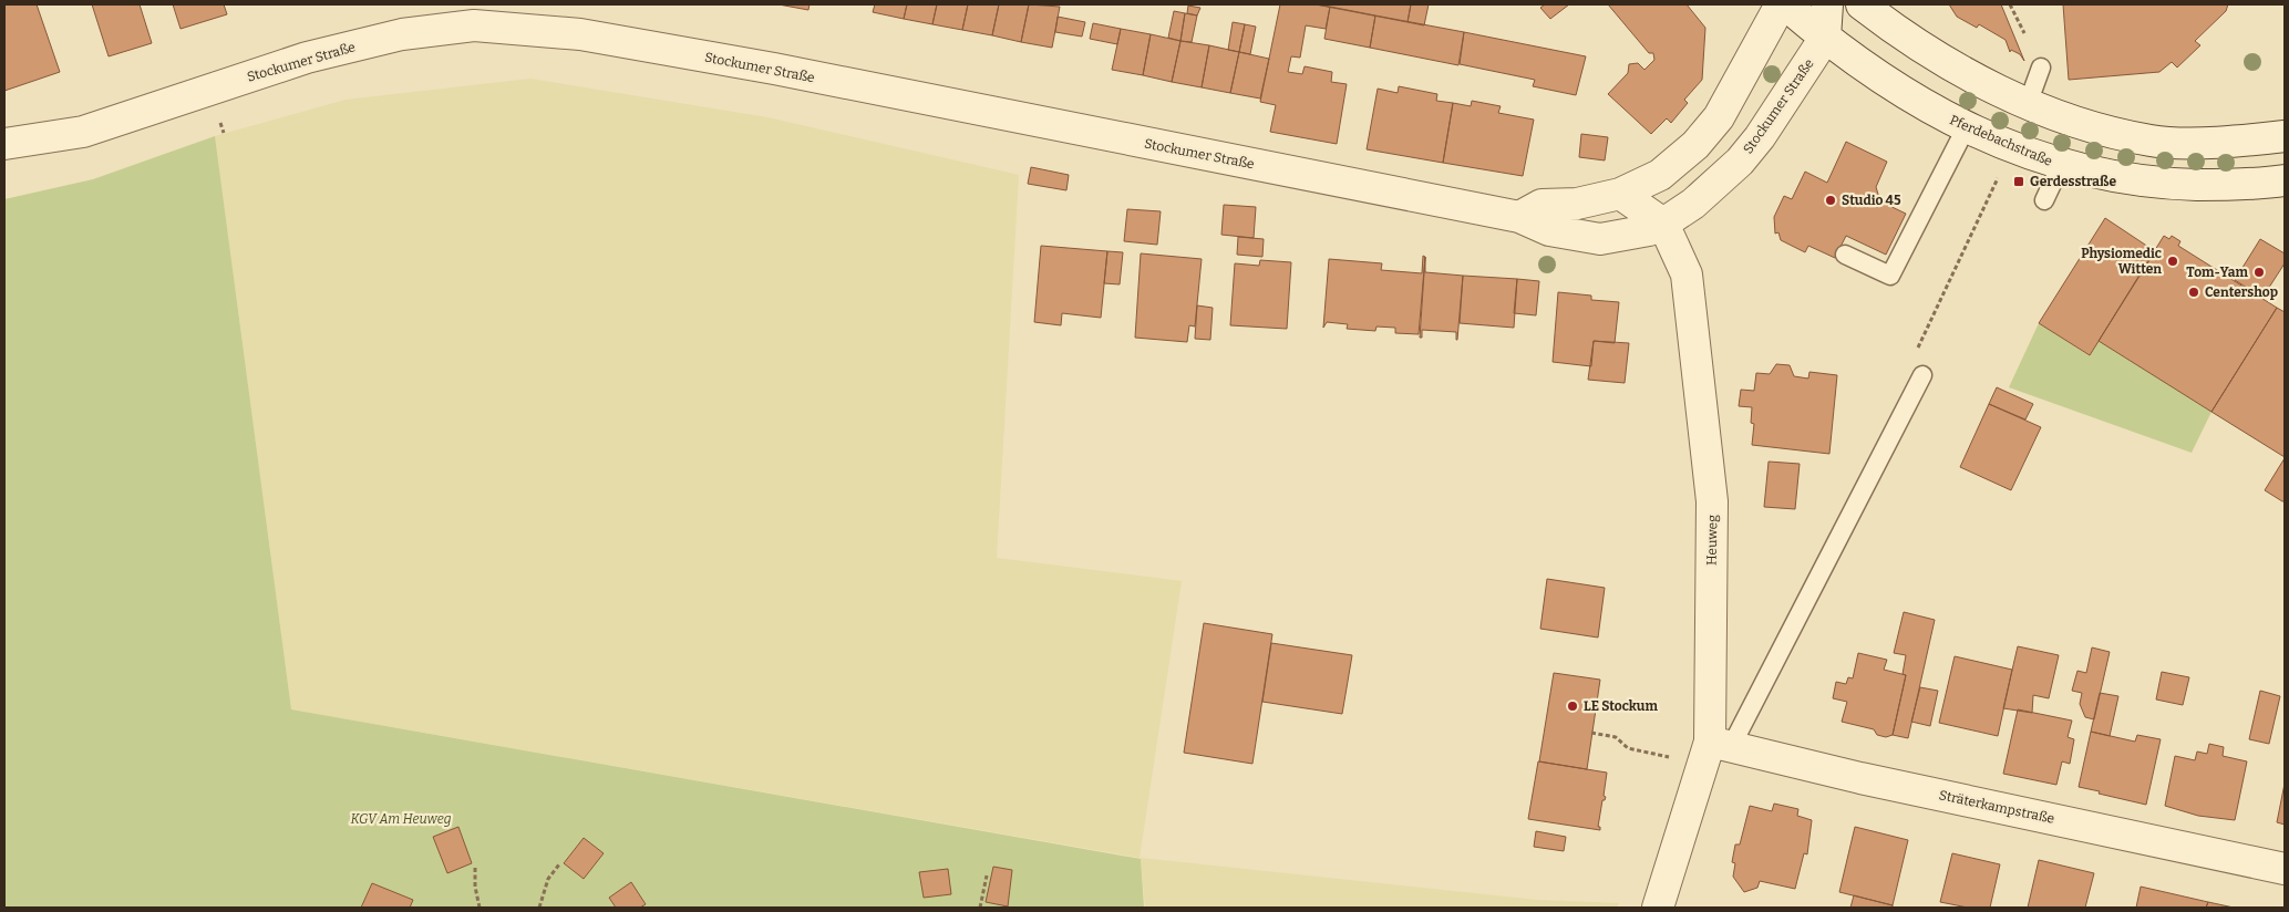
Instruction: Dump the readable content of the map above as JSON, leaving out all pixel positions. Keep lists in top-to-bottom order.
{
  "streets": {
    "street": [
      "Stockumer Straße",
      "Pferdebachstraße",
      "Heuweg",
      "Sträterkampstraße"
    ]
  },
  "crossings": [
    ["Stockumer Straße", "Pferdebachstraße"],
    ["Stockumer Straße", "Heuweg"],
    ["Heuweg", "Sträterkampstraße"]
  ],
  "parks": ["KGV Am Heuweg"],
  "places": {
    "transit": ["Gerdesstraße"],
    "other": [
      "Studio 45",
      "Physiomedic Witten",
      "Tom-Yam",
      "Centershop",
      "LE Stockum"
    ]
  }
}
